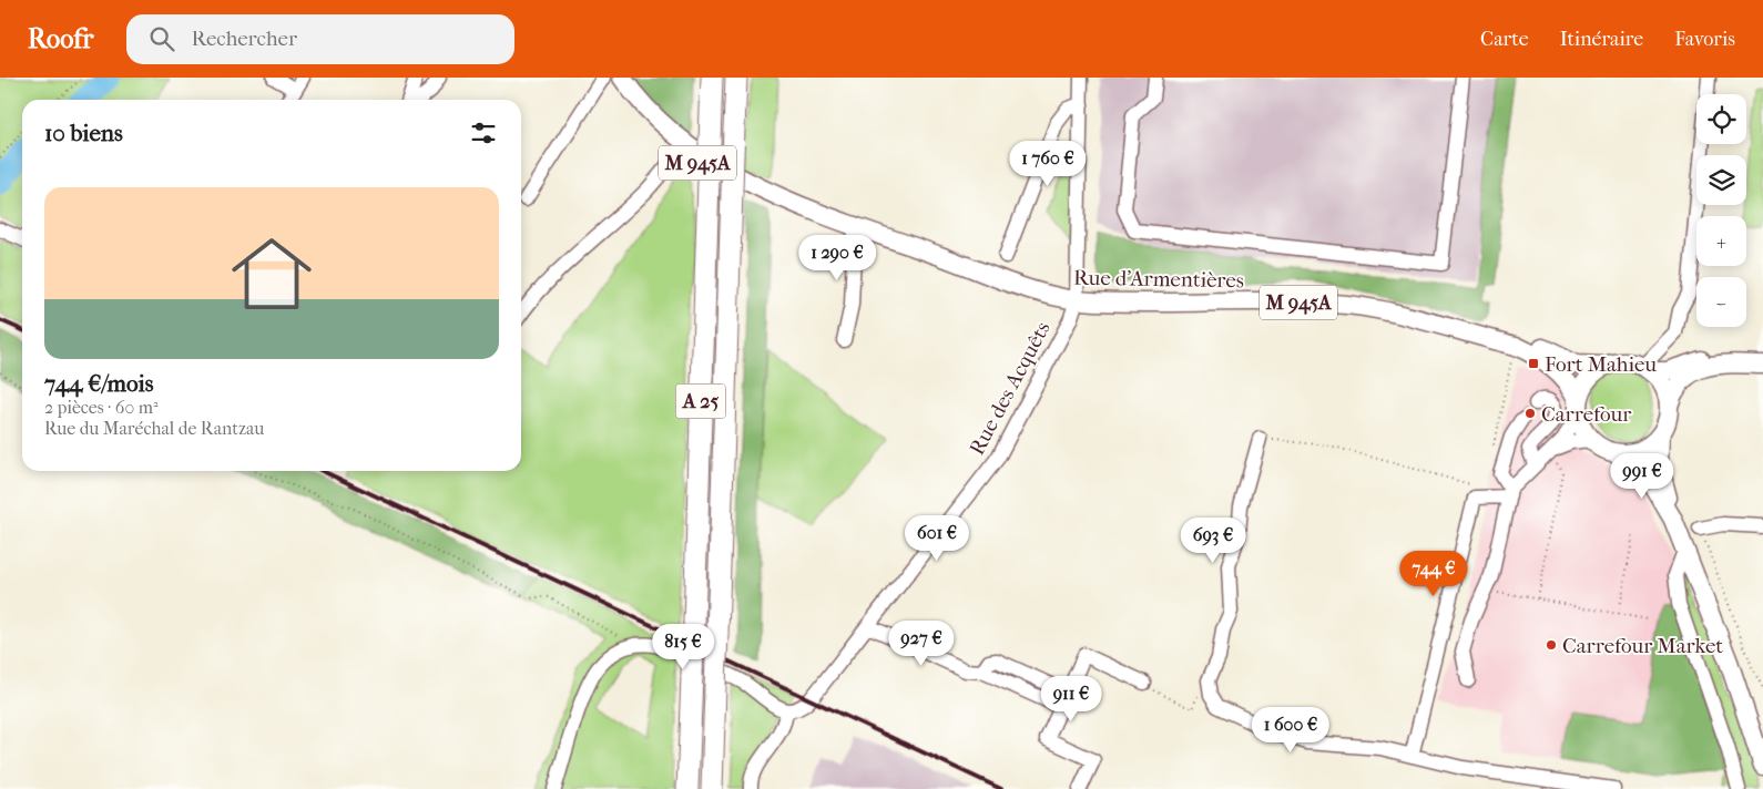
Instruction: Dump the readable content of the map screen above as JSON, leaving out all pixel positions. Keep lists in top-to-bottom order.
{
  "streets": {
    "highway": ["A 25"],
    "main road": ["M 945A", "Rue d'Armentières"],
    "street": ["Rue des Acquêts"]
  },
  "crossings": [
    ["Rue d'Armentières", "Rue des Acquêts"]
  ],
  "places": {
    "transit": ["Fort Mahieu"],
    "other": ["Carrefour", "Carrefour Market"]
  },
  "page": {
    "header": "Roofr",
    "search": "Rechercher",
    "nav": ["Carte", "Itinéraire", "Favoris"],
    "map_buttons": ["+", "−"],
    "heading": "10 biens",
    "price": [
      "1 760 €",
      "1 290 €",
      "991 €",
      "601 €",
      "693 €",
      "744 €",
      "927 €",
      "815 €",
      "911 €",
      "1 600 €"
    ],
    "list": [
      {
        "name": "744 €/mois",
        "note": "2 pièces · 60 m² · Rue du Maréchal de Rantzau"
      }
    ]
  }
}
